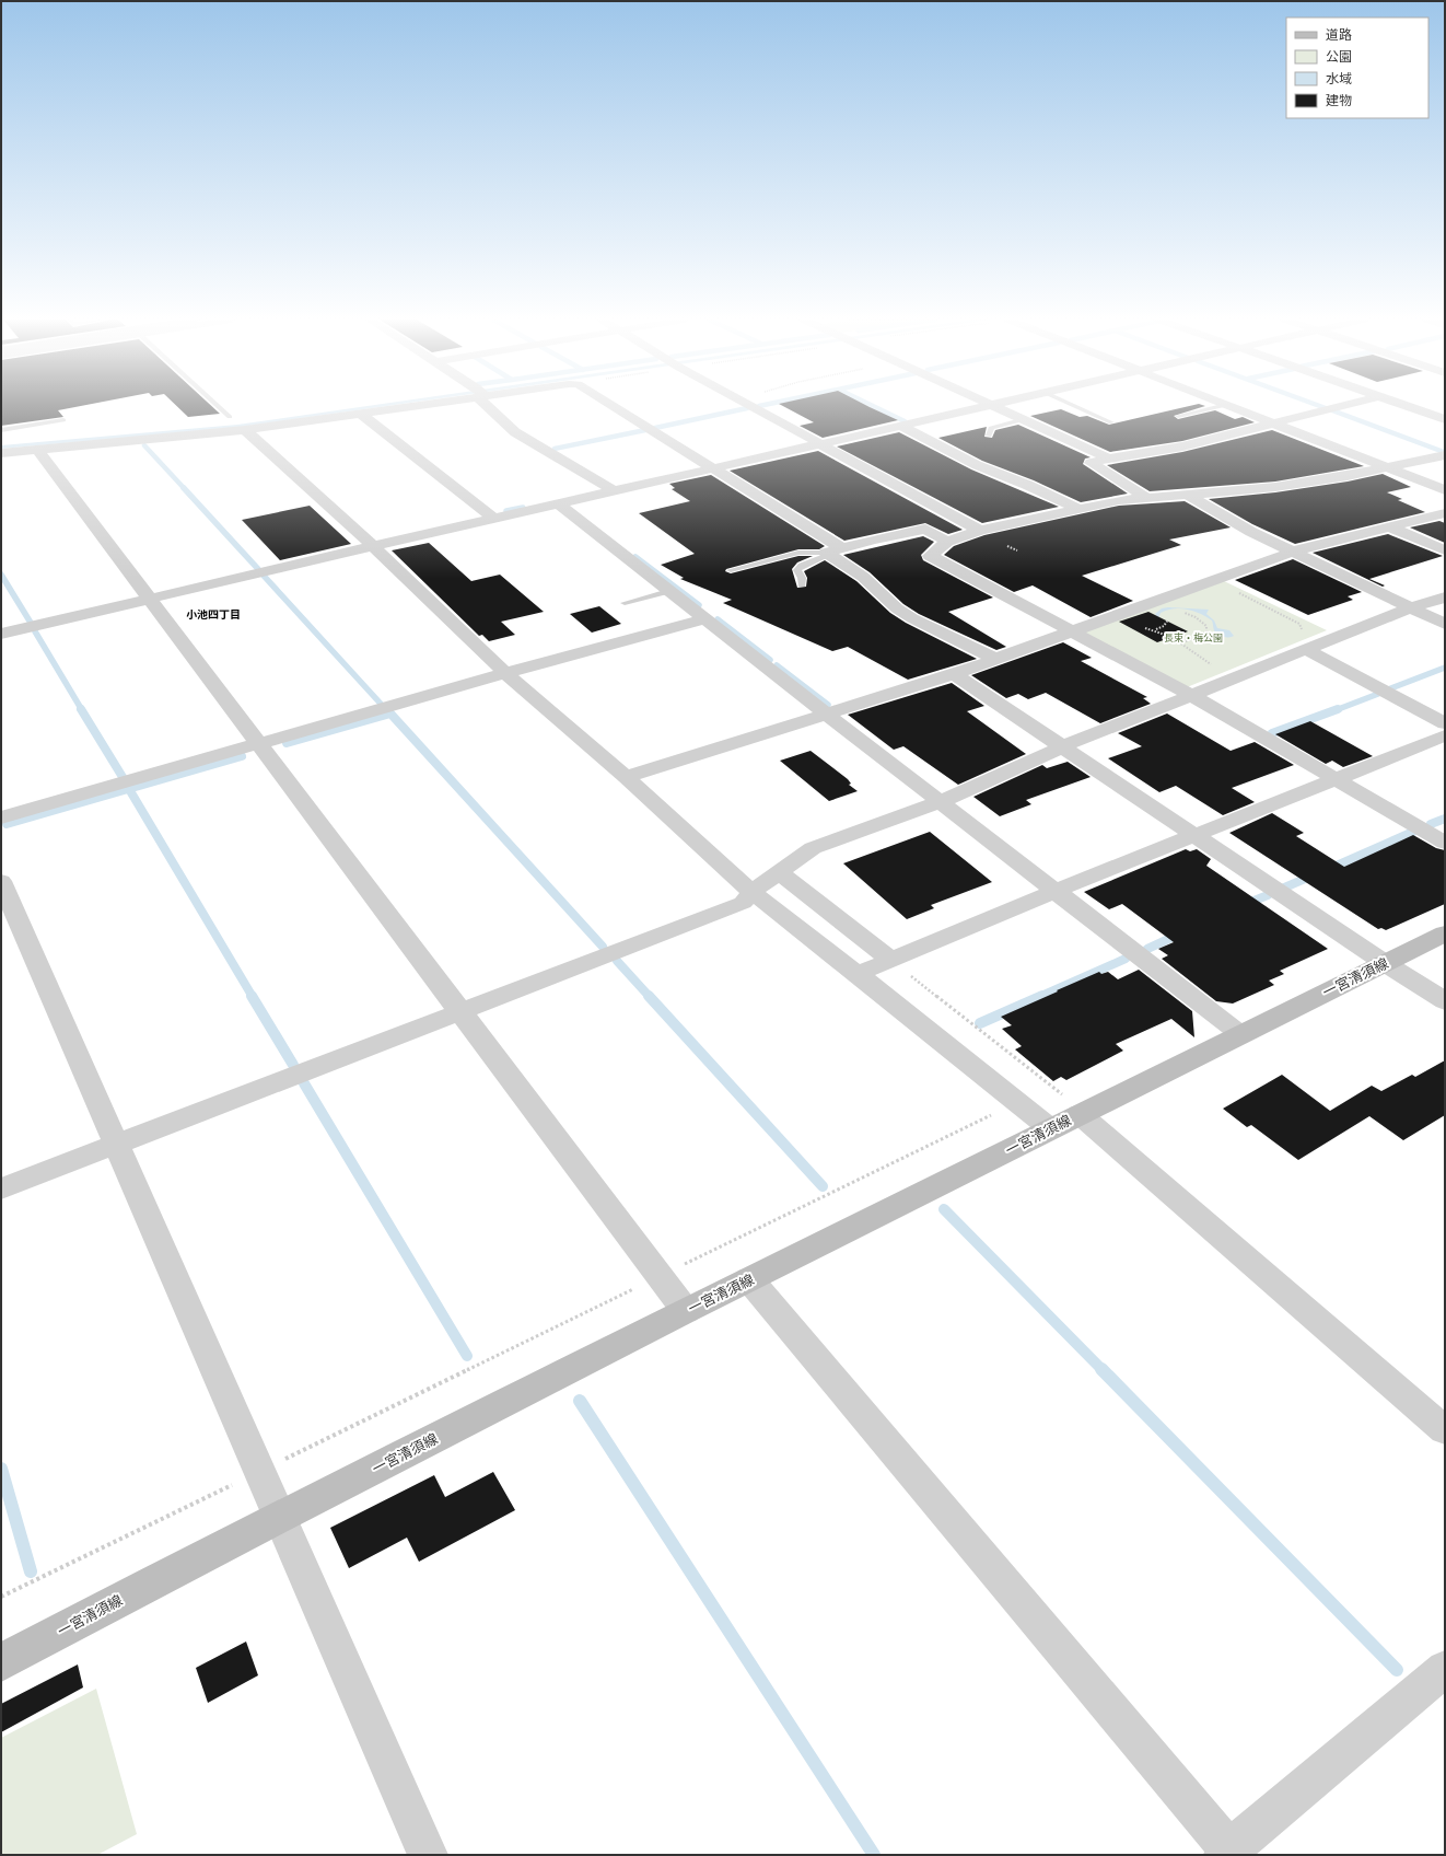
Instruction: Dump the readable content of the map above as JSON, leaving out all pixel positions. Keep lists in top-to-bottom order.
{
  "streets": {
    "main road": ["一宮清須線"]
  },
  "districts": ["小池四丁目"],
  "parks": ["長束・梅公園"],
  "legend": [
    "道路",
    "公園",
    "水域",
    "建物"
  ]
}
